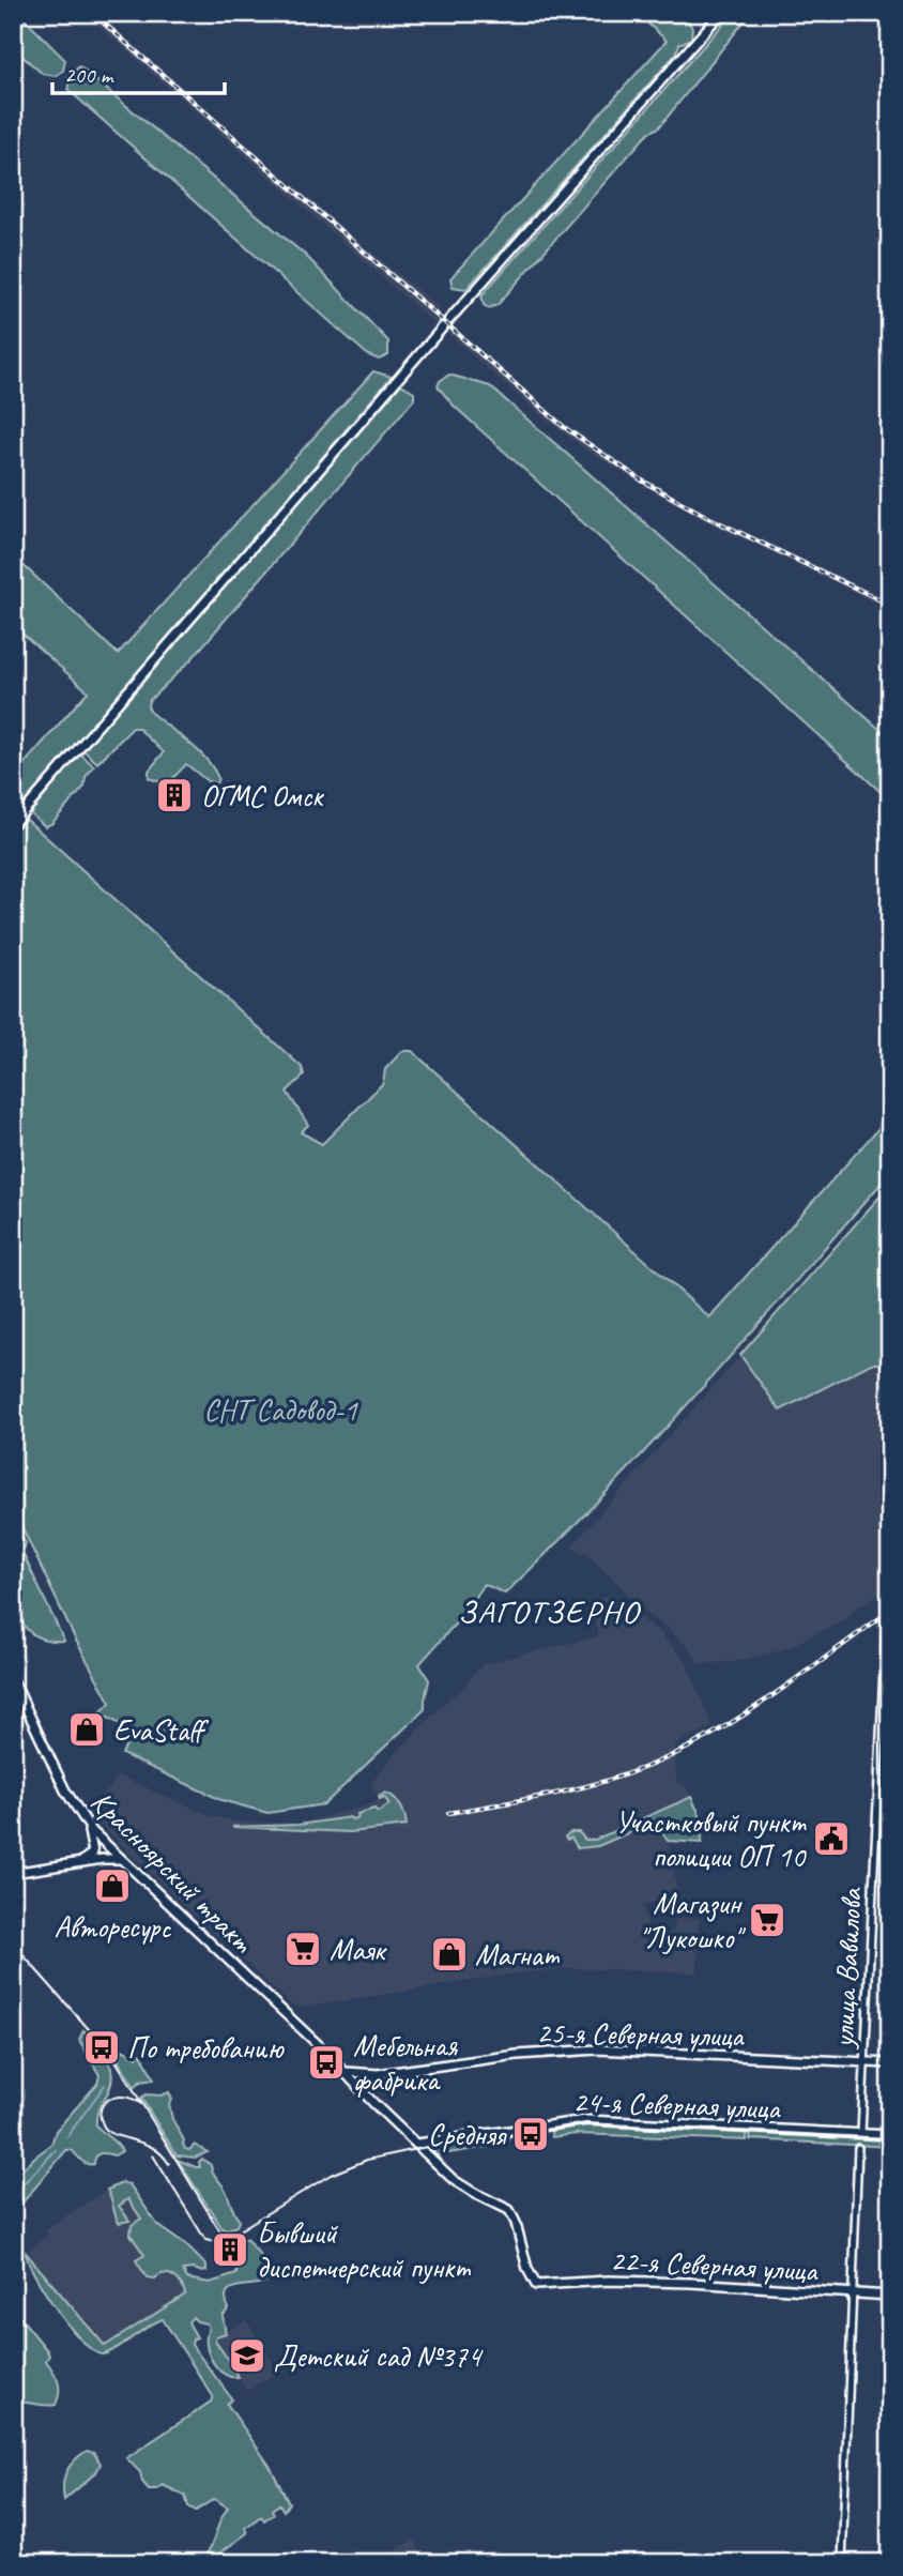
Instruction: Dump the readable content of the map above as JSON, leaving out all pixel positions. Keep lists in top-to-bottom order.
{
  "streets": {
    "main road": [
      "Красноярский тракт",
      "25-я Северная улица",
      "24-я Северная улица",
      "22-я Северная улица"
    ],
    "street": ["улица Вавилова"]
  },
  "crossings": [
    ["Красноярский тракт", "25-я Северная улица"],
    ["Красноярский тракт", "24-я Северная улица"],
    ["Красноярский тракт", "22-я Северная улица"],
    ["улица Вавилова", "25-я Северная улица"],
    ["улица Вавилова", "24-я Северная улица"]
  ],
  "districts": ["ЗАГОТЗЕРНО"],
  "parks": ["СНТ Садовод-1"],
  "places": {
    "building": ["ОГМС Омск", "Бывший диспетчерский пункт"],
    "shop": ["EvaStaff", "Авторесурс", "Магнат"],
    "public building": ["Участковый пункт полиции ОП 10"],
    "supermarket": ["Магазин \"Лукошко\"", "Маяк"],
    "bus stop": ["По требованию", "Мебельная фабрика", "Средняя"],
    "school or university": ["Детский сад №374"]
  },
  "scale_bar": "200 m"
}
